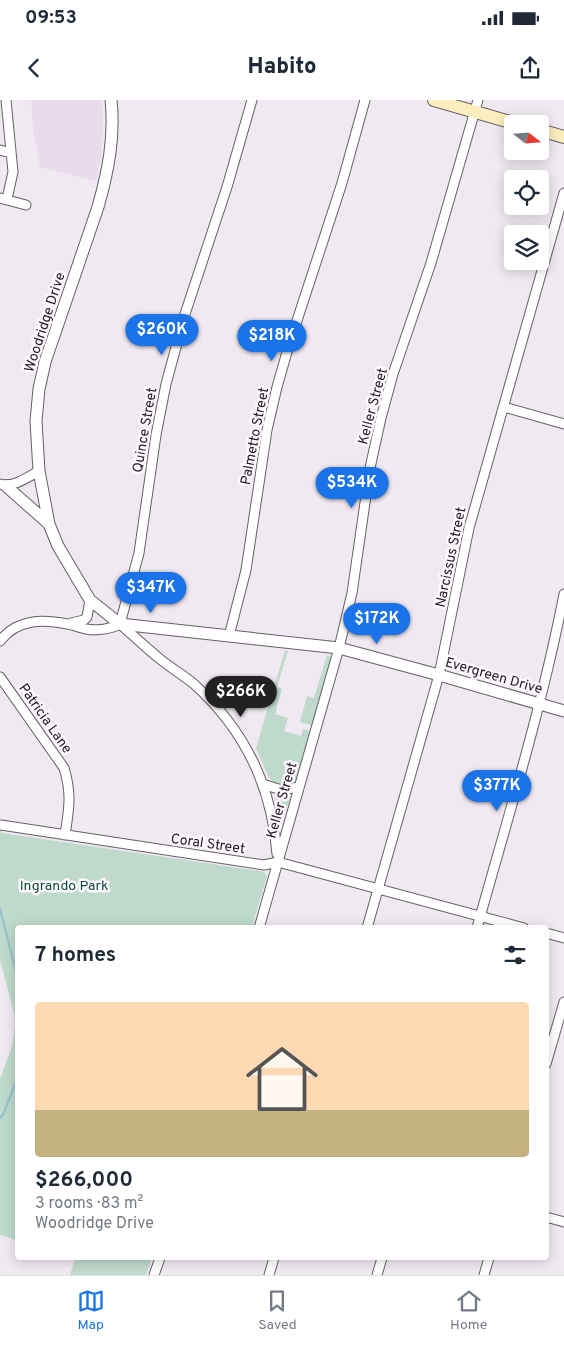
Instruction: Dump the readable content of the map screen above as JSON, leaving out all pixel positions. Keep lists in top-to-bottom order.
{
  "streets": {
    "street": [
      "Woodridge Drive",
      "Keller Street",
      "Quince Street",
      "Palmetto Street",
      "Narcissus Street",
      "Evergreen Drive",
      "Patricia Lane",
      "Coral Street"
    ]
  },
  "crossings": [
    ["Woodridge Drive", "Keller Street"],
    ["Woodridge Drive", "Quince Street"],
    ["Woodridge Drive", "Evergreen Drive"],
    ["Woodridge Drive", "Coral Street"],
    ["Keller Street", "Evergreen Drive"],
    ["Keller Street", "Coral Street"],
    ["Quince Street", "Evergreen Drive"],
    ["Palmetto Street", "Evergreen Drive"],
    ["Narcissus Street", "Evergreen Drive"],
    ["Narcissus Street", "Coral Street"],
    ["Patricia Lane", "Coral Street"]
  ],
  "parks": ["Ingrando Park"],
  "north": "right",
  "page": {
    "status": "09:53",
    "header": "Habito",
    "price": [
      "$260K",
      "$218K",
      "$534K",
      "$347K",
      "$172K",
      "$266K",
      "$377K"
    ],
    "heading": "7 homes",
    "list": [
      {
        "name": "$266,000",
        "note": "3 rooms · 83 m² · Woodridge Drive"
      }
    ],
    "tabs": ["Map", "Saved", "Home"]
  }
}
